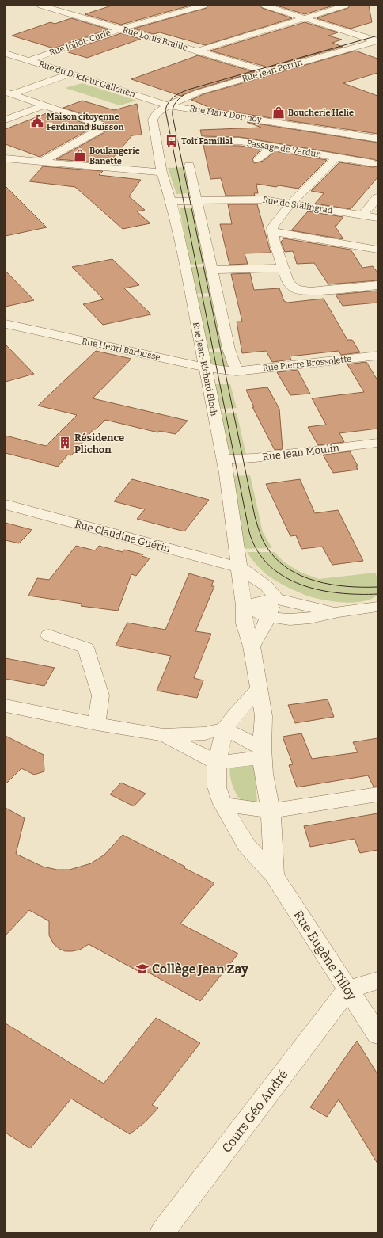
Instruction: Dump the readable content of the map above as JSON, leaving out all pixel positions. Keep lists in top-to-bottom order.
{
  "streets": {
    "street": [
      "Rue Louis Braille",
      "Rue Joliot-Curie",
      "Rue Jean Perrin",
      "Rue du Docteur Gallouen",
      "Rue Marx Dormoy",
      "Passage de Verdun",
      "Rue de Stalingrad",
      "Rue Henri Barbusse",
      "Rue Pierre Brossolette",
      "Rue Jean-Richard Bloch",
      "Rue Jean Moulin",
      "Rue Claudine Guérin",
      "Rue Eugène Tilloy",
      "Cours Géo André"
    ]
  },
  "crossings": [
    ["Rue Louis Braille", "Rue Joliot-Curie"],
    ["Rue Louis Braille", "Rue Jean Perrin"],
    ["Rue Joliot-Curie", "Rue du Docteur Gallouen"],
    ["Rue Jean Perrin", "Rue du Docteur Gallouen"],
    ["Rue Jean Perrin", "Rue Marx Dormoy"],
    ["Rue Jean Perrin", "Rue Jean-Richard Bloch"],
    ["Rue du Docteur Gallouen", "Rue Marx Dormoy"],
    ["Rue de Stalingrad", "Rue Jean-Richard Bloch"],
    ["Rue Henri Barbusse", "Rue Pierre Brossolette"],
    ["Rue Henri Barbusse", "Rue Jean-Richard Bloch"],
    ["Rue Jean-Richard Bloch", "Rue Jean Moulin"],
    ["Rue Jean-Richard Bloch", "Rue Claudine Guérin"],
    ["Rue Eugène Tilloy", "Cours Géo André"]
  ],
  "places": {
    "shop": ["Boucherie Helie", "Boulangerie Banette"],
    "public building": ["Maison citoyenne Ferdinand Buisson"],
    "bus stop": ["Toit Familial"],
    "building": ["Résidence Plichon"],
    "school or university": ["Collège Jean Zay"]
  }
}
